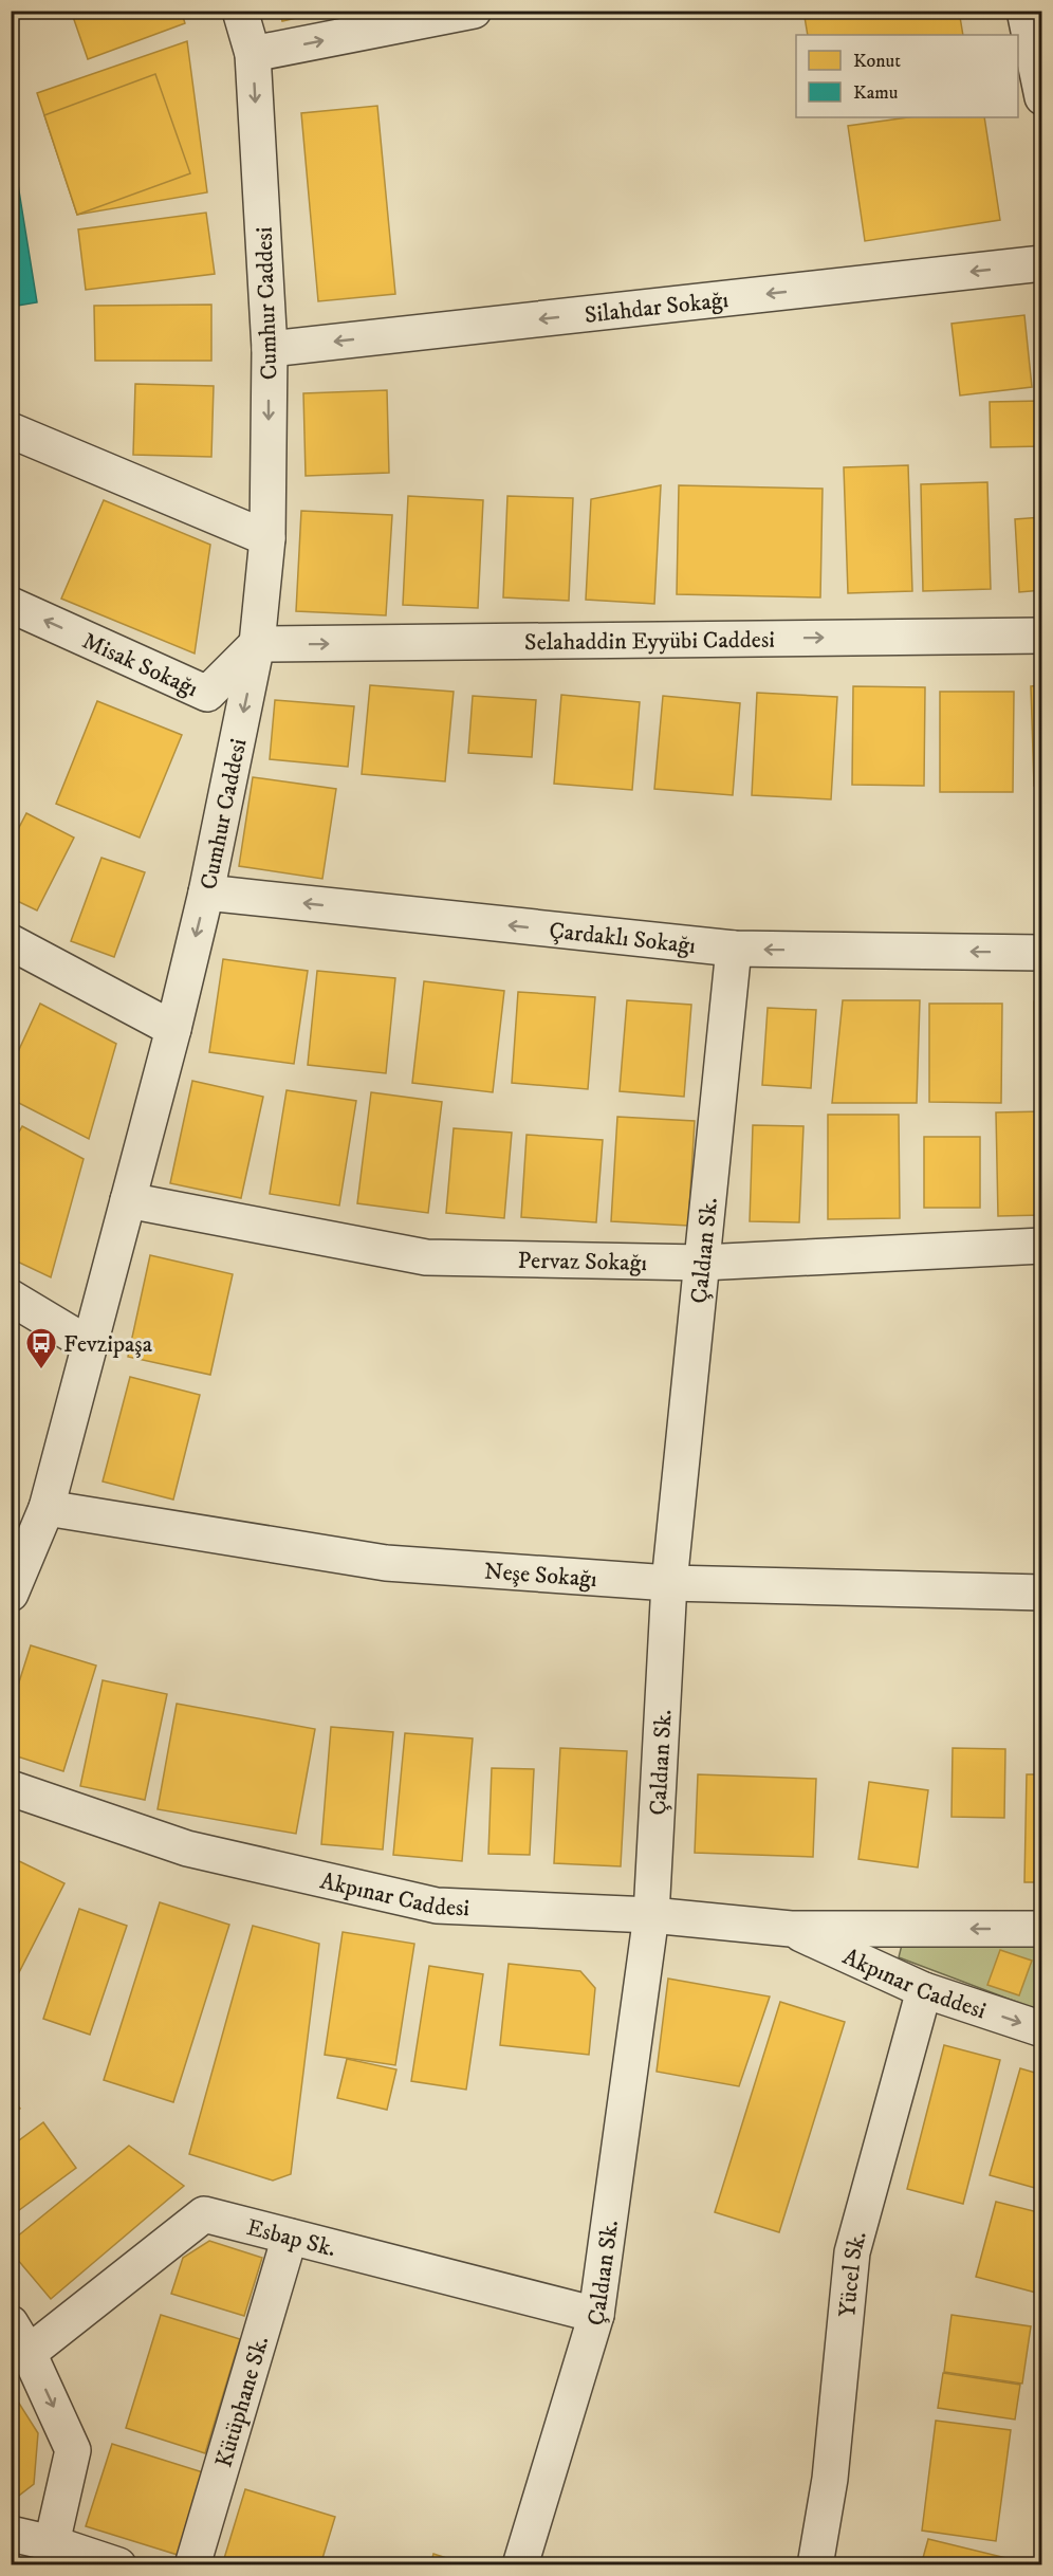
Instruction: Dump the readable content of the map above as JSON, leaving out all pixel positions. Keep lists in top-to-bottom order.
{
  "streets": {
    "street": [
      "Cumhur Caddesi",
      "Silahdar Sokağı",
      "Selahaddin Eyyübi Caddesi",
      "Misak Sokağı",
      "Çardaklı Sokağı",
      "Çaldıan Sk.",
      "Pervaz Sokağı",
      "Neşe Sokağı",
      "Akpınar Caddesi",
      "Esbap Sk.",
      "Yücel Sk.",
      "Kütüphane Sk."
    ]
  },
  "crossings": [
    ["Cumhur Caddesi", "Silahdar Sokağı"],
    ["Cumhur Caddesi", "Selahaddin Eyyübi Caddesi"],
    ["Cumhur Caddesi", "Misak Sokağı"],
    ["Cumhur Caddesi", "Çardaklı Sokağı"],
    ["Cumhur Caddesi", "Pervaz Sokağı"],
    ["Cumhur Caddesi", "Neşe Sokağı"],
    ["Selahaddin Eyyübi Caddesi", "Misak Sokağı"],
    ["Çardaklı Sokağı", "Çaldıan Sk."],
    ["Çaldıan Sk.", "Pervaz Sokağı"],
    ["Çaldıan Sk.", "Neşe Sokağı"],
    ["Çaldıan Sk.", "Akpınar Caddesi"],
    ["Çaldıan Sk.", "Esbap Sk."],
    ["Akpınar Caddesi", "Yücel Sk."],
    ["Esbap Sk.", "Kütüphane Sk."]
  ],
  "one_way": [
    "Cumhur Caddesi",
    "Silahdar Sokağı",
    "Selahaddin Eyyübi Caddesi",
    "Çardaklı Sokağı"
  ],
  "places": {
    "bus stop": ["Fevzipaşa"]
  },
  "legend": ["Konut", "Kamu"]
}
